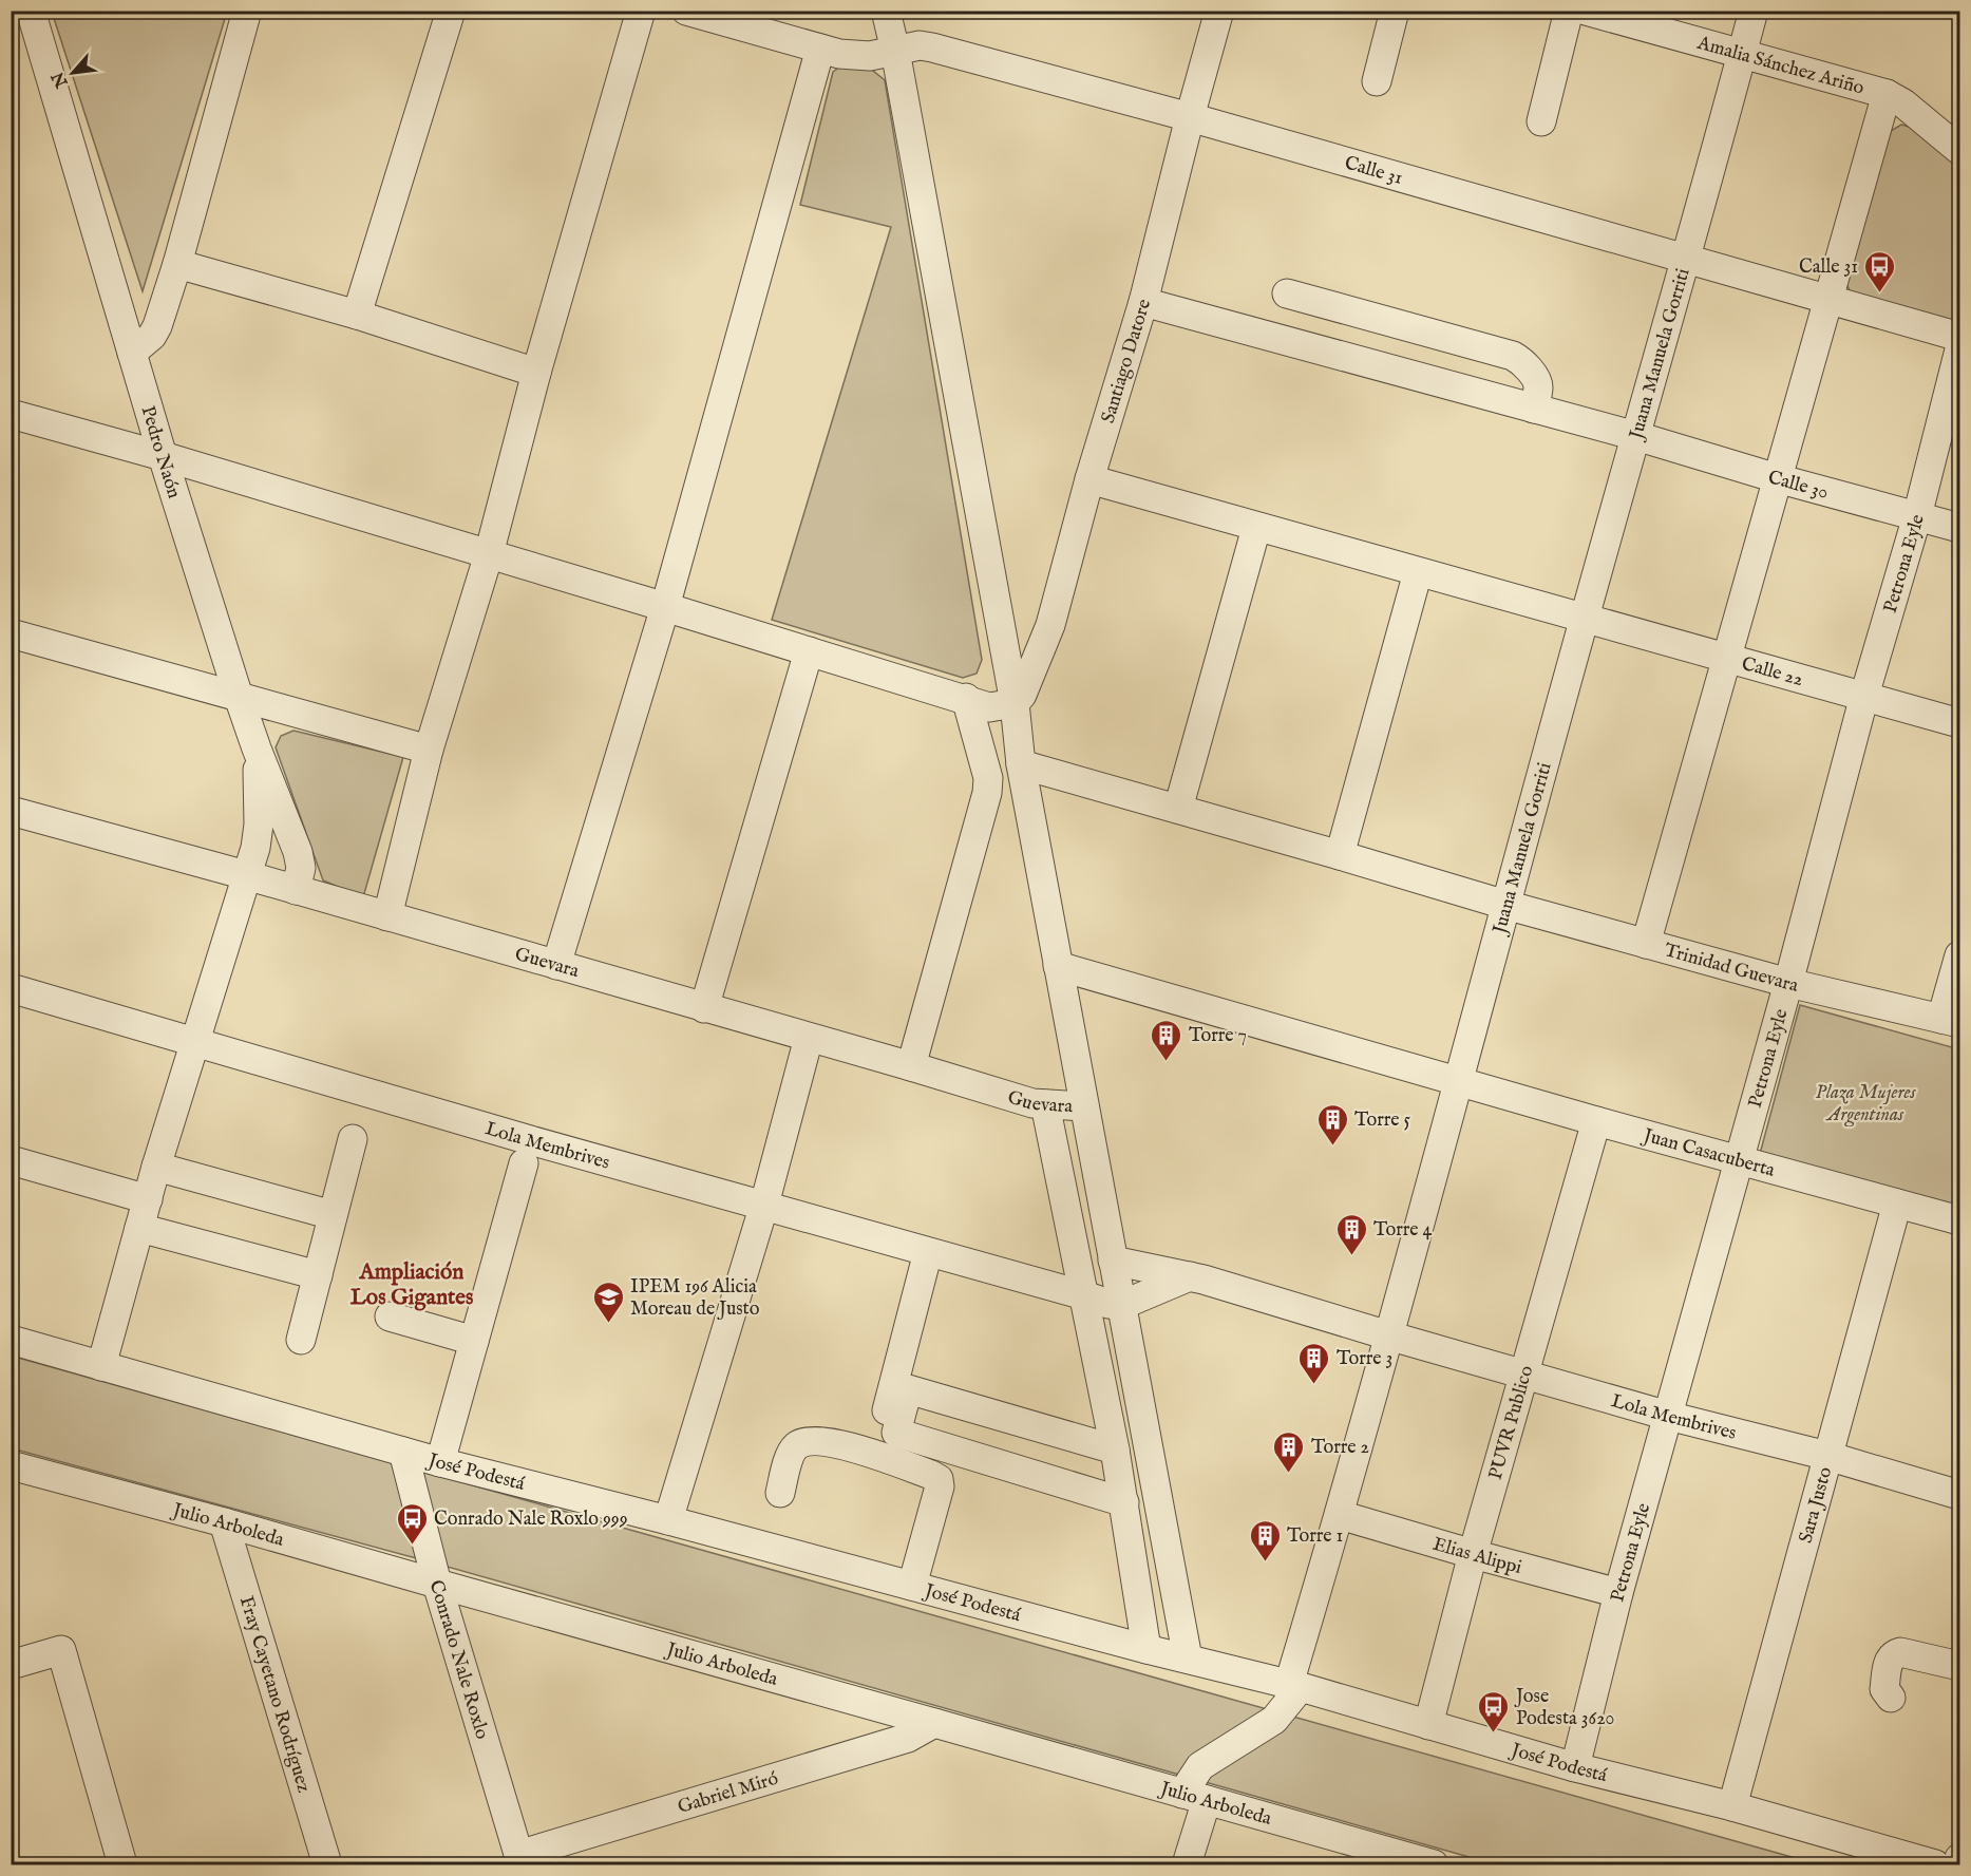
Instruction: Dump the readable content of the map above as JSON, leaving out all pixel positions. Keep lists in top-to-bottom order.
{
  "streets": {
    "street": [
      "Amalia Sánchez Ariño",
      "Calle 31",
      "Juana Manuela Gorriti",
      "Santiago Datore",
      "Pedro Naón",
      "Calle 30",
      "Petrona Eyle",
      "Calle 22",
      "Guevara",
      "Trinidad Guevara",
      "Lola Membrives",
      "Juan Casacuberta",
      "PUVR Publico",
      "José Podestá",
      "Sara Justo",
      "Julio Arboleda",
      "Elias Alippi",
      "Conrado Nale Roxlo",
      "Fray Cayetano Rodríguez",
      "Gabriel Miró"
    ]
  },
  "crossings": [
    ["Amalia Sánchez Ariño", "Juana Manuela Gorriti"],
    ["Calle 31", "Juana Manuela Gorriti"],
    ["Calle 31", "Santiago Datore"],
    ["Juana Manuela Gorriti", "Calle 30"],
    ["Juana Manuela Gorriti", "Calle 22"],
    ["Juana Manuela Gorriti", "Trinidad Guevara"],
    ["Juana Manuela Gorriti", "Lola Membrives"],
    ["Juana Manuela Gorriti", "Juan Casacuberta"],
    ["Juana Manuela Gorriti", "José Podestá"],
    ["Juana Manuela Gorriti", "Elias Alippi"],
    ["Santiago Datore", "Calle 30"],
    ["Santiago Datore", "Calle 22"],
    ["Pedro Naón", "Guevara"],
    ["Calle 30", "Petrona Eyle"],
    ["Petrona Eyle", "Calle 22"],
    ["Petrona Eyle", "Trinidad Guevara"],
    ["Petrona Eyle", "Lola Membrives"],
    ["Petrona Eyle", "Juan Casacuberta"],
    ["Petrona Eyle", "José Podestá"],
    ["Petrona Eyle", "Elias Alippi"],
    ["Lola Membrives", "PUVR Publico"],
    ["Lola Membrives", "Sara Justo"],
    ["Juan Casacuberta", "PUVR Publico"],
    ["Juan Casacuberta", "Sara Justo"],
    ["PUVR Publico", "José Podestá"],
    ["PUVR Publico", "Elias Alippi"],
    ["José Podestá", "Sara Justo"],
    ["José Podestá", "Conrado Nale Roxlo"],
    ["Julio Arboleda", "Conrado Nale Roxlo"],
    ["Julio Arboleda", "Fray Cayetano Rodríguez"],
    ["Julio Arboleda", "Gabriel Miró"],
    ["Conrado Nale Roxlo", "Gabriel Miró"]
  ],
  "districts": ["Ampliación Los Gigantes"],
  "parks": ["Plaza Mujeres Argentinas"],
  "places": {
    "bus stop": ["Calle 31", "Conrado Nale Roxlo 999", "Jose Podesta 3620"],
    "building": [
      "Torre 7",
      "Torre 5",
      "Torre 4",
      "Torre 3",
      "Torre 2",
      "Torre 1"
    ],
    "school or university": ["IPEM 196 Alicia Moreau de Justo"]
  },
  "north": "bottom left"
}
